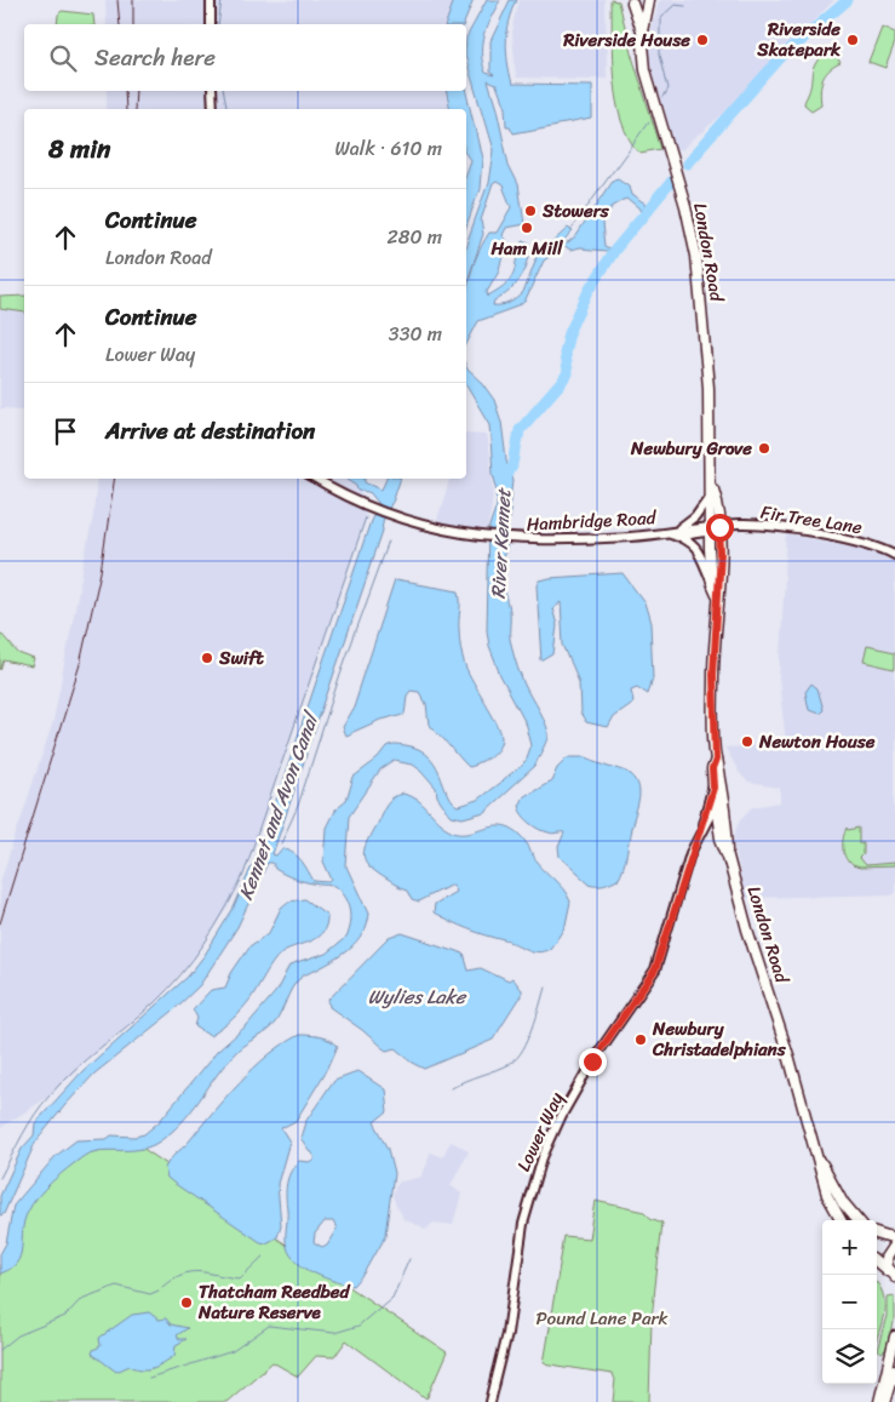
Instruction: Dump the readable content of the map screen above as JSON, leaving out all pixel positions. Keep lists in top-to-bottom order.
{
  "streets": {
    "main road": ["London Road"],
    "street": ["Fir Tree Lane", "Hambridge Road", "Lower Way"]
  },
  "crossings": [
    ["London Road", "Fir Tree Lane"],
    ["London Road", "Hambridge Road"],
    ["London Road", "Lower Way"],
    ["Fir Tree Lane", "Hambridge Road"]
  ],
  "water": ["River Kennet", "Kennet and Avon Canal", "Wylies Lake"],
  "parks": ["Pound Lane Park"],
  "places": [
    "Riverside House",
    "Riverside Skatepark",
    "Stowers",
    "Ham Mill",
    "Newbury Grove",
    "Swift",
    "Newton House",
    "Newbury Christadelphians",
    "Thatcham Reedbed Nature Reserve"
  ],
  "page": {
    "search": "Search here",
    "heading": ["8 min", "Walk · 610 m"],
    "list": [
      ["Continue", "London Road", "280 m"],
      ["Continue", "Lower Way", "330 m"],
      "Arrive at destination"
    ],
    "map_buttons": ["+", "−"]
  }
}
